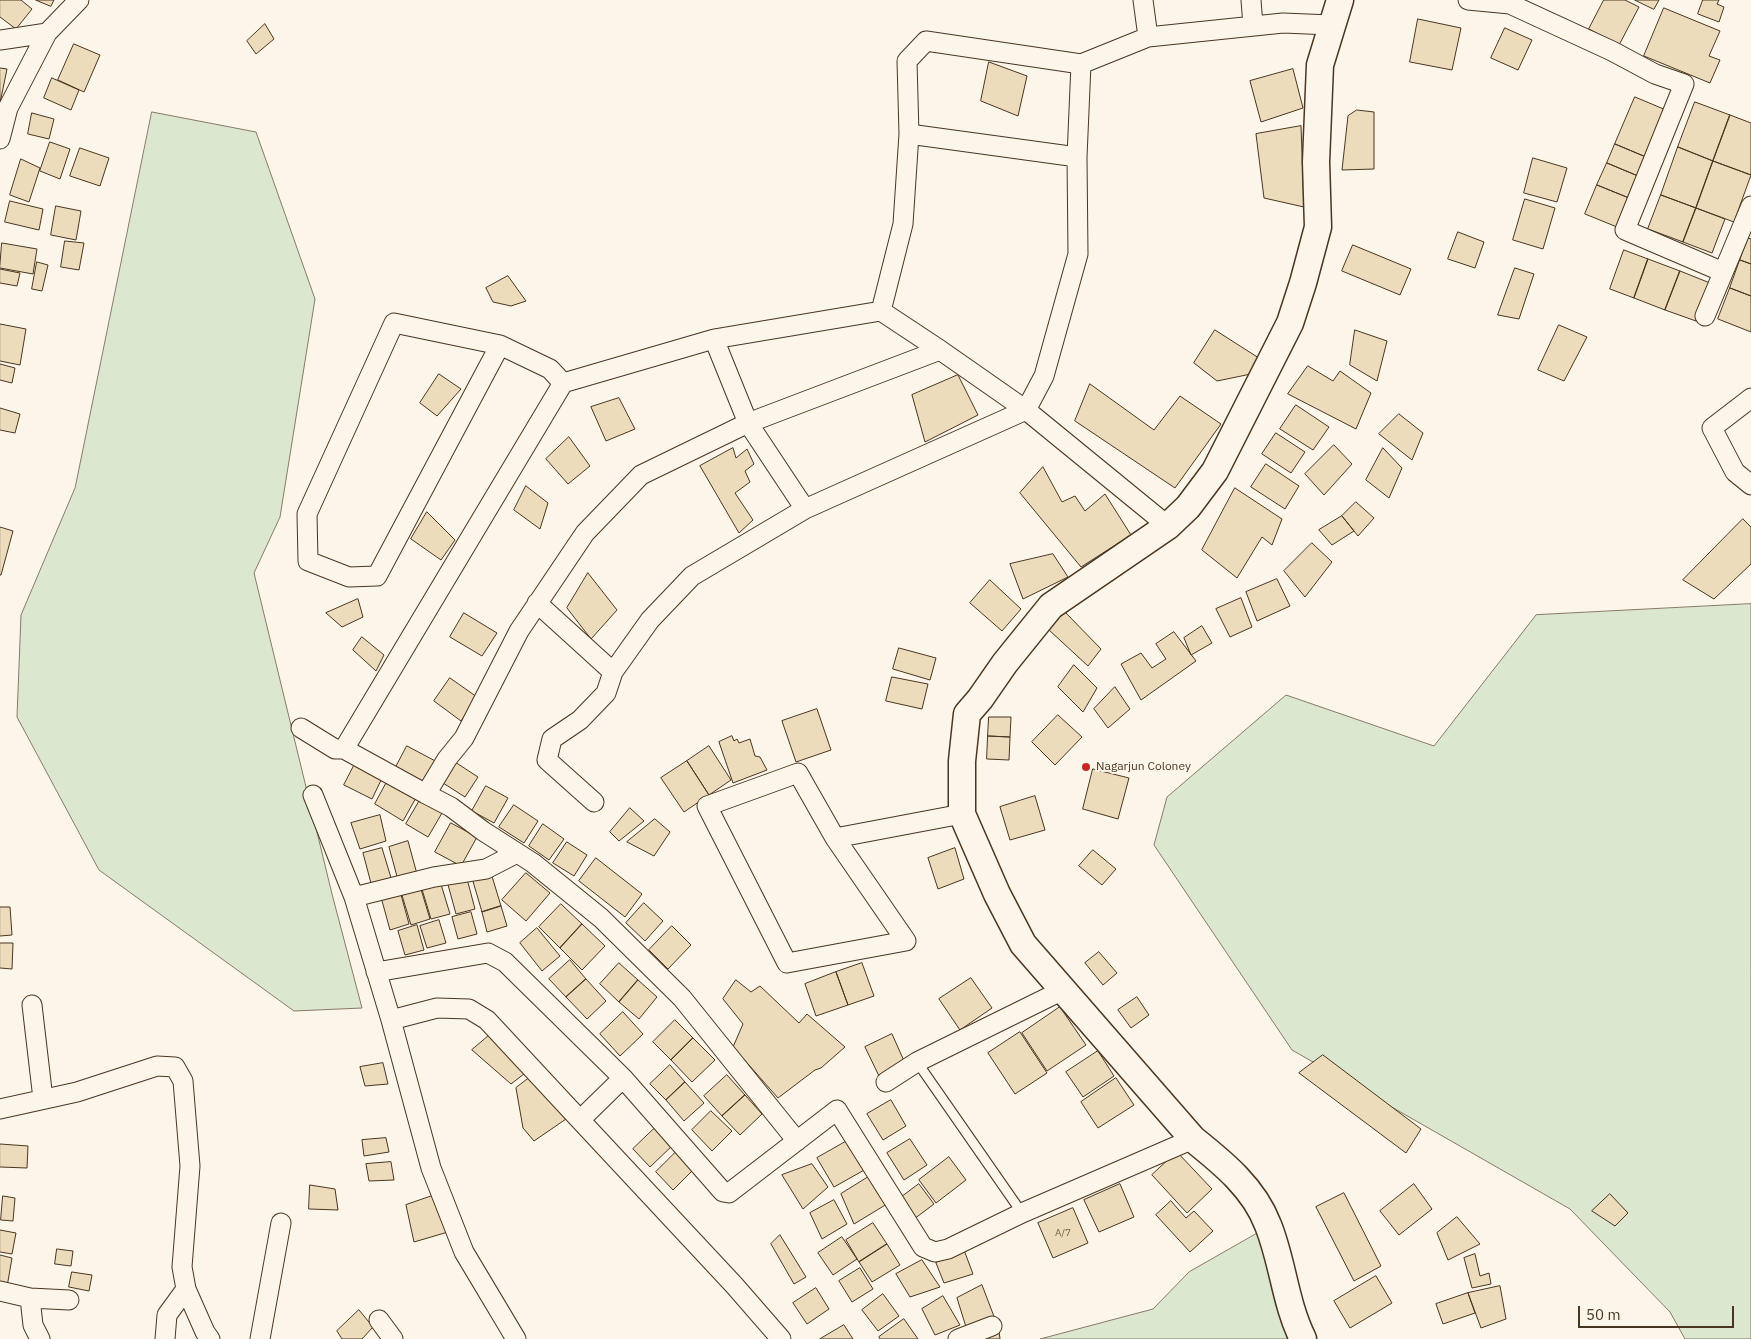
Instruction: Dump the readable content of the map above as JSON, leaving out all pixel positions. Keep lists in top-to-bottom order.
{
  "places": ["Nagarjun Coloney"],
  "house_numbers": ["A/7"],
  "scale_bar": "50 m"
}
